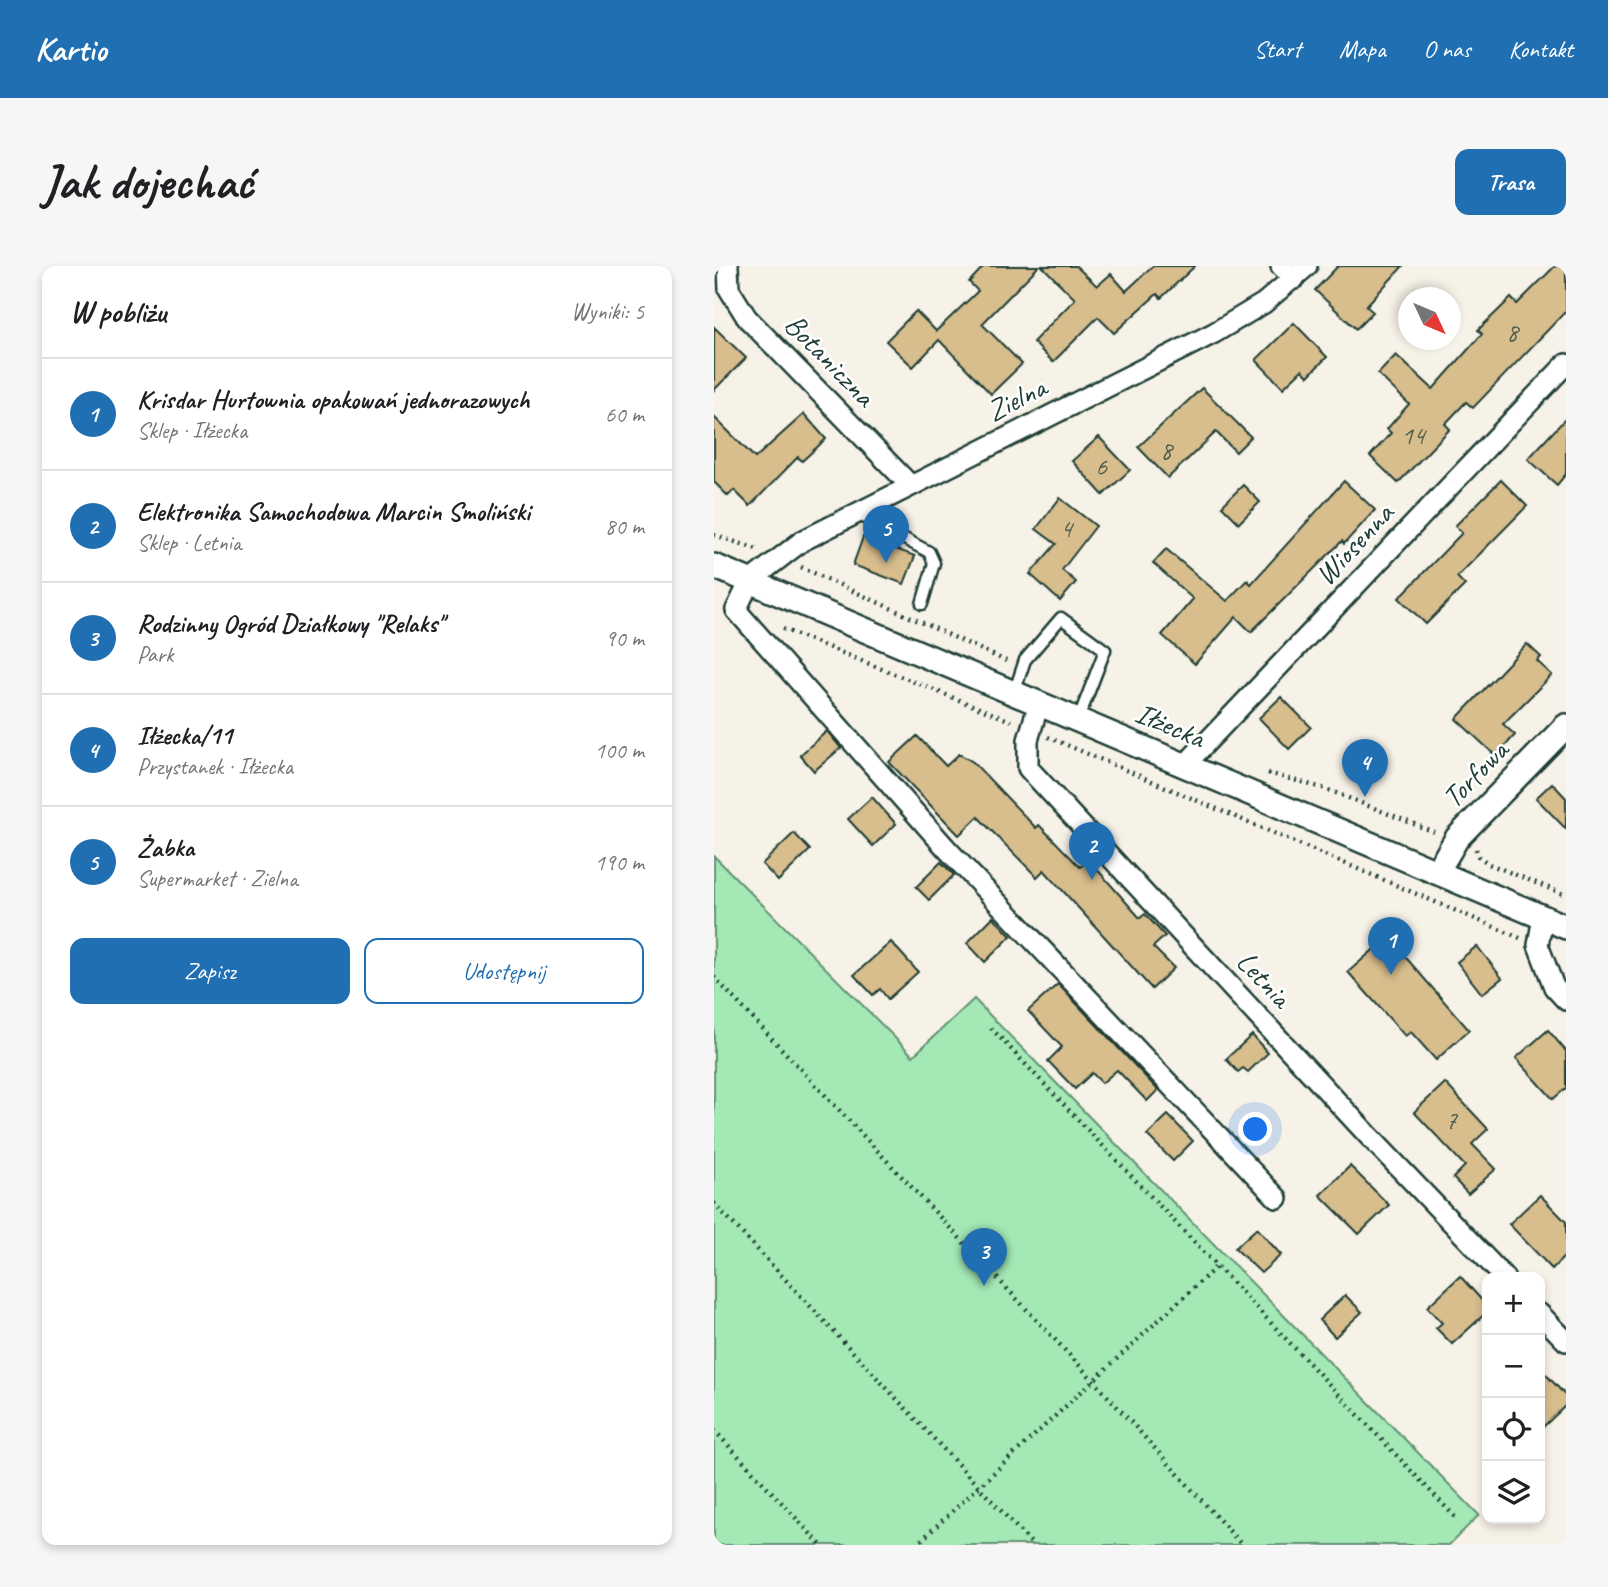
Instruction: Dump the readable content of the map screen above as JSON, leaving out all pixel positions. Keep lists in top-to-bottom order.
{
  "streets": {
    "street": [
      "Botaniczna",
      "Zielna",
      "Wiosenna",
      "Iłżecka",
      "Torfowa",
      "Letnia"
    ]
  },
  "crossings": [
    ["Botaniczna", "Zielna"],
    ["Zielna", "Iłżecka"],
    ["Wiosenna", "Iłżecka"],
    ["Iłżecka", "Torfowa"],
    ["Iłżecka", "Letnia"]
  ],
  "house_numbers": [
    "8",
    "14",
    "8",
    "6",
    "4",
    "7"
  ],
  "north": "bottom right",
  "page": {
    "header": "Kartio",
    "nav": [
      "Start",
      "Mapa",
      "O nas",
      "Kontakt"
    ],
    "buttons": [
      "Trasa",
      ["Zapisz", "Udostępnij"]
    ],
    "title": "Jak dojechać",
    "heading": ["W pobliżu", "Wyniki: 5"],
    "list": [
      {
        "mark": "1",
        "name": "Krisdar Hurtownia opakowań jednorazowych",
        "note": "Sklep · Iłżecka",
        "value": "60 m"
      },
      {
        "mark": "2",
        "name": "Elektronika Samochodowa Marcin Smoliński",
        "note": "Sklep · Letnia",
        "value": "80 m"
      },
      {
        "mark": "3",
        "name": "Rodzinny Ogród Działkowy \"Relaks\"",
        "note": "Park",
        "value": "90 m"
      },
      {
        "mark": "4",
        "name": "Iłżecka/11",
        "note": "Przystanek · Iłżecka",
        "value": "100 m"
      },
      {
        "mark": "5",
        "name": "Żabka",
        "note": "Supermarket · Zielna",
        "value": "190 m"
      }
    ],
    "pins": [
      "5",
      "4",
      "2",
      "1",
      "3"
    ],
    "map_buttons": ["+", "−"]
  }
}
